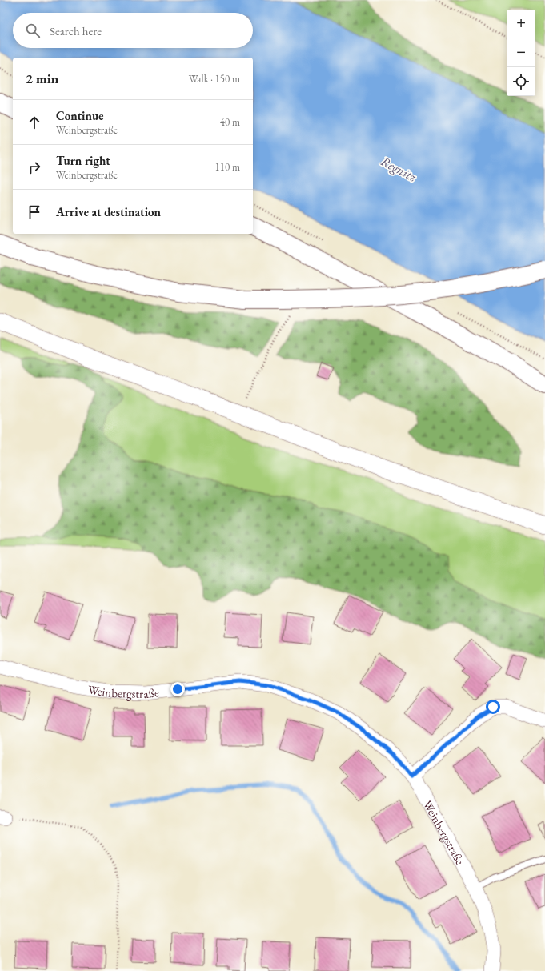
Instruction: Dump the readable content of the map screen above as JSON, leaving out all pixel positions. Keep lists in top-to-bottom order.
{
  "streets": {
    "street": ["Weinbergstraße"]
  },
  "water": ["Regnitz"],
  "page": {
    "map_buttons": ["+", "−"],
    "search": "Search here",
    "heading": ["2 min", "Walk · 150 m"],
    "list": [
      ["Continue", "Weinbergstraße", "40 m"],
      ["Turn right", "Weinbergstraße", "110 m"],
      "Arrive at destination"
    ]
  }
}
